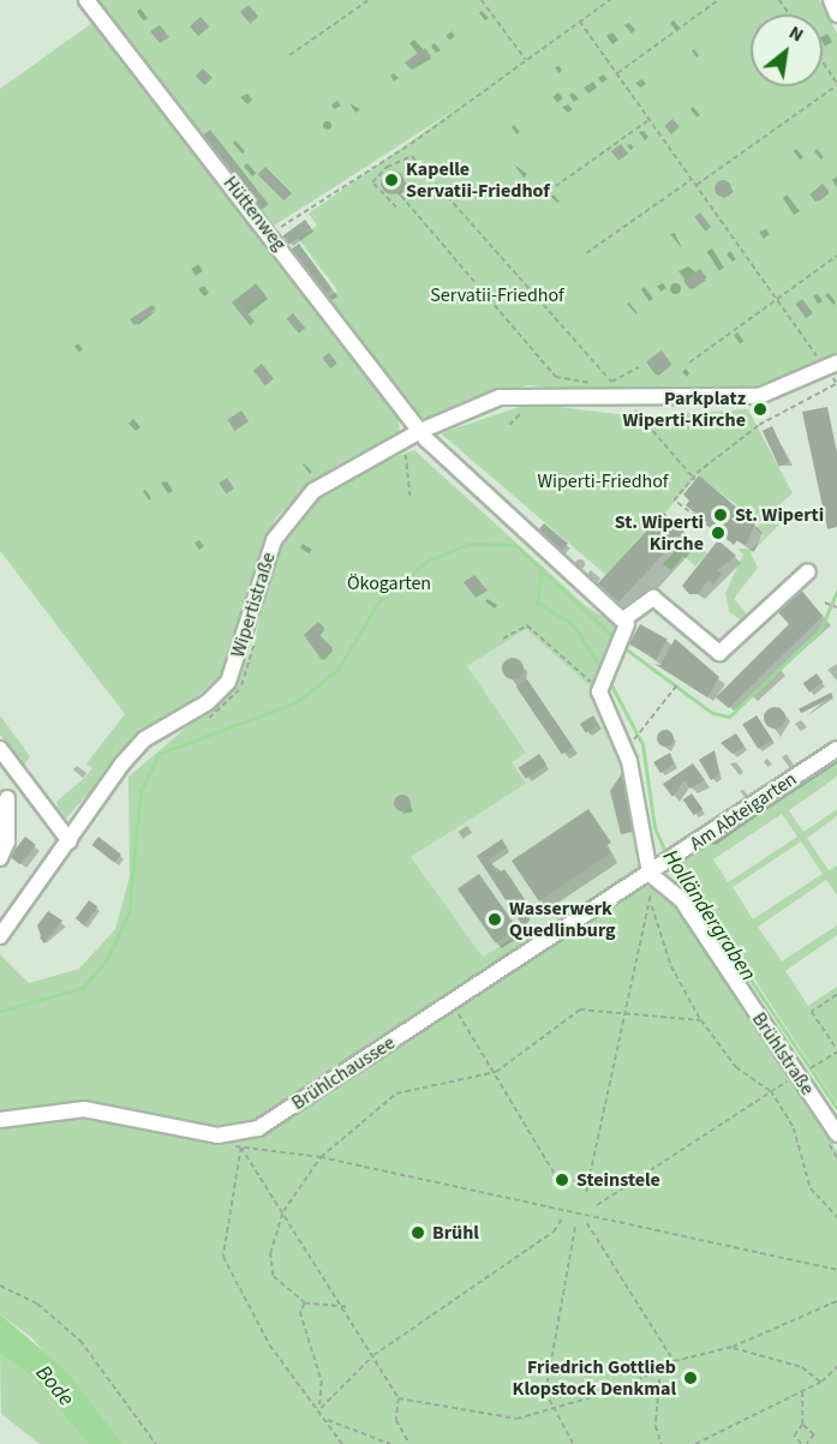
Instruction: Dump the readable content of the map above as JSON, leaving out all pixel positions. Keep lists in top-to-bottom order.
{
  "streets": {
    "street": [
      "Hüttenweg",
      "Wipertistraße",
      "Am Abteigarten",
      "Brühlstraße",
      "Brühlchaussee"
    ]
  },
  "crossings": [
    ["Hüttenweg", "Wipertistraße"],
    ["Am Abteigarten", "Brühlstraße"],
    ["Am Abteigarten", "Brühlchaussee"],
    ["Brühlstraße", "Brühlchaussee"]
  ],
  "water": ["Holländergraben", "Bode"],
  "parks": ["Servatii-Friedhof", "Wiperti-Friedhof", "Ökogarten"],
  "places": [
    "Kapelle Servatii-Friedhof",
    "Parkplatz Wiperti-Kirche",
    "St. Wiperti",
    "St. Wiperti Kirche",
    "Wasserwerk Quedlinburg",
    "Steinstele",
    "Brühl",
    "Friedrich Gottlieb Klopstock Denkmal"
  ],
  "north": "top right"
}
